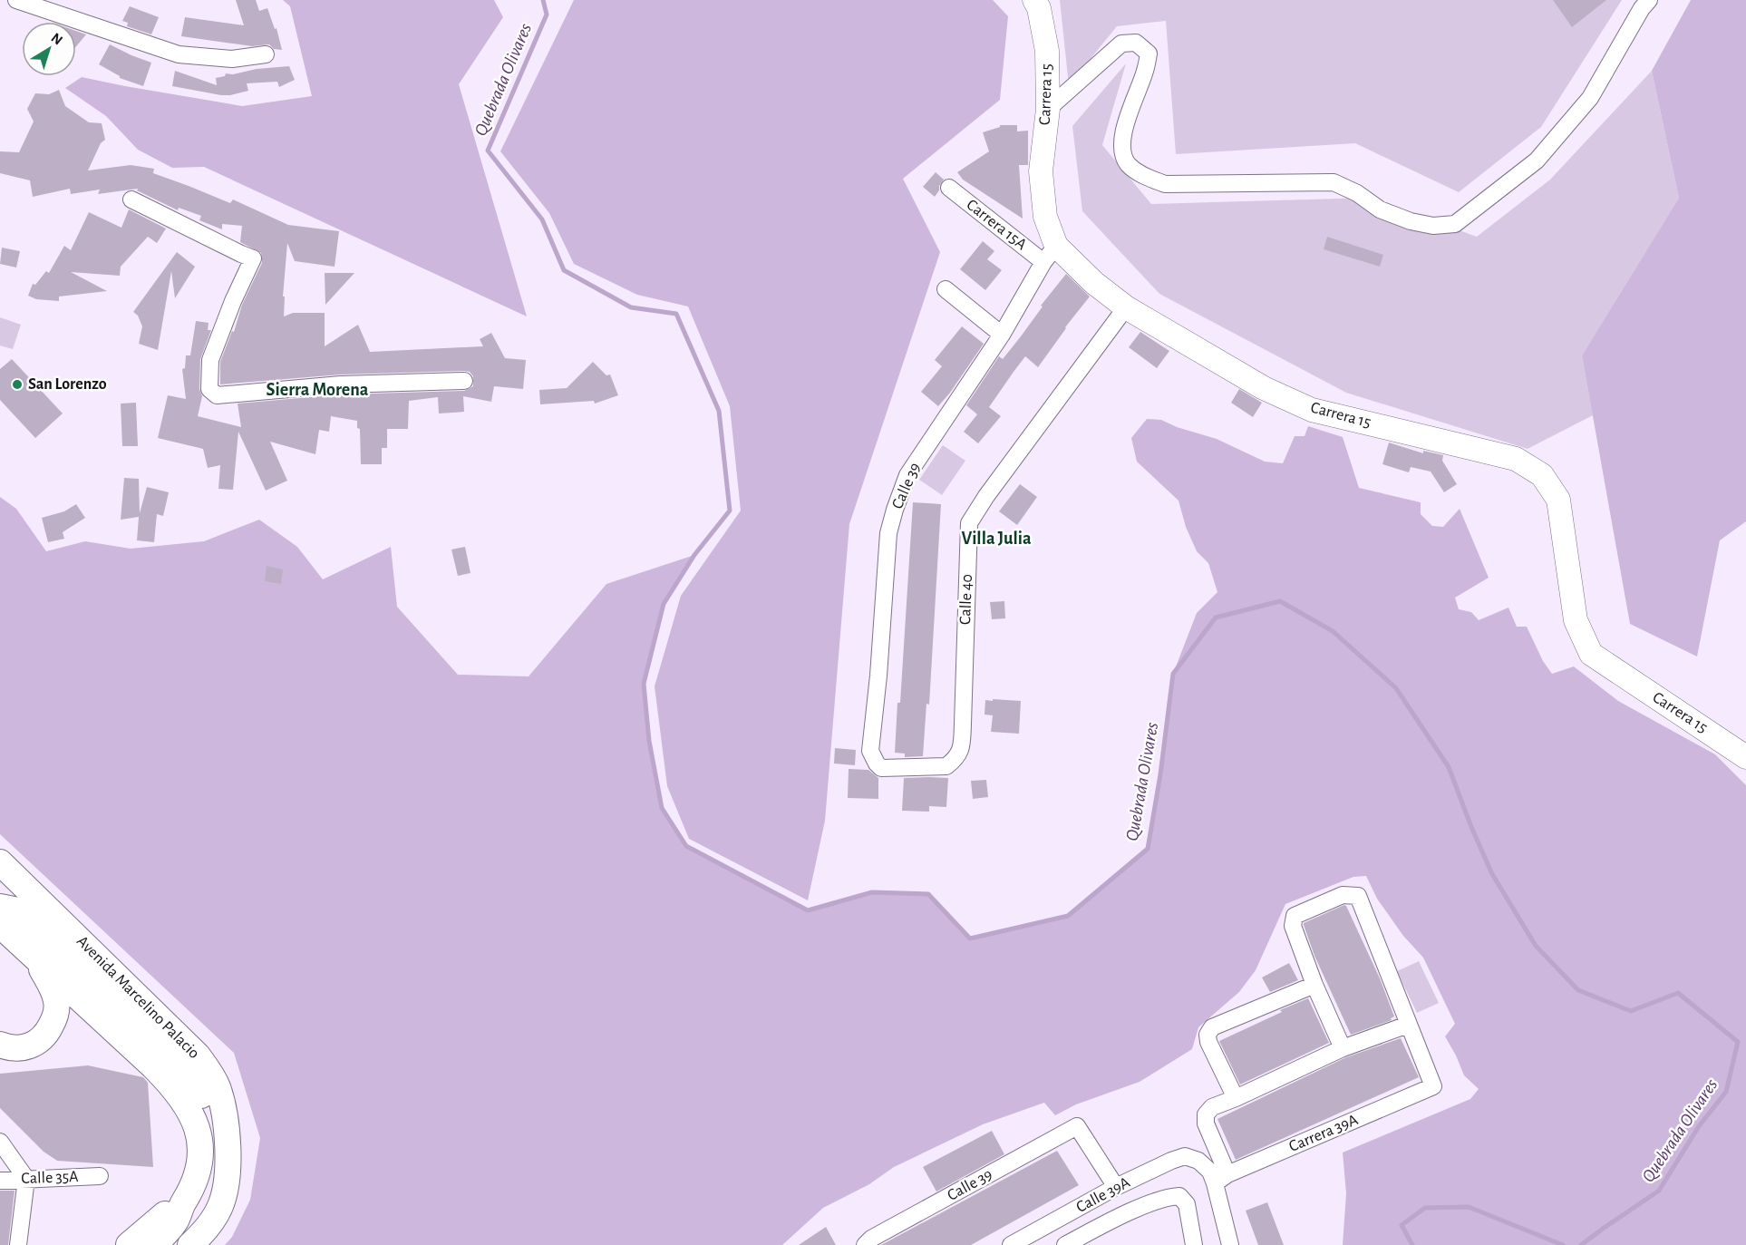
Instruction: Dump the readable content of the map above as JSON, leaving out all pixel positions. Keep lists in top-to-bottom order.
{
  "streets": {
    "main road": ["Carrera 15", "Avenida Marcelino Palacio"],
    "street": [
      "Carrera 15A",
      "Calle 39",
      "Calle 40",
      "Carrera 39A",
      "Calle 35A",
      "Calle 39A"
    ]
  },
  "crossings": [
    ["Carrera 15", "Carrera 15A"],
    ["Carrera 15", "Calle 39"],
    ["Carrera 15", "Calle 40"],
    ["Carrera 15A", "Calle 39"],
    ["Calle 39", "Calle 40"],
    ["Calle 39", "Calle 39A"],
    ["Carrera 39A", "Calle 39A"]
  ],
  "districts": ["Sierra Morena", "Villa Julia"],
  "water": ["Quebrada Olivares"],
  "places": ["San Lorenzo"],
  "north": "top right"
}
